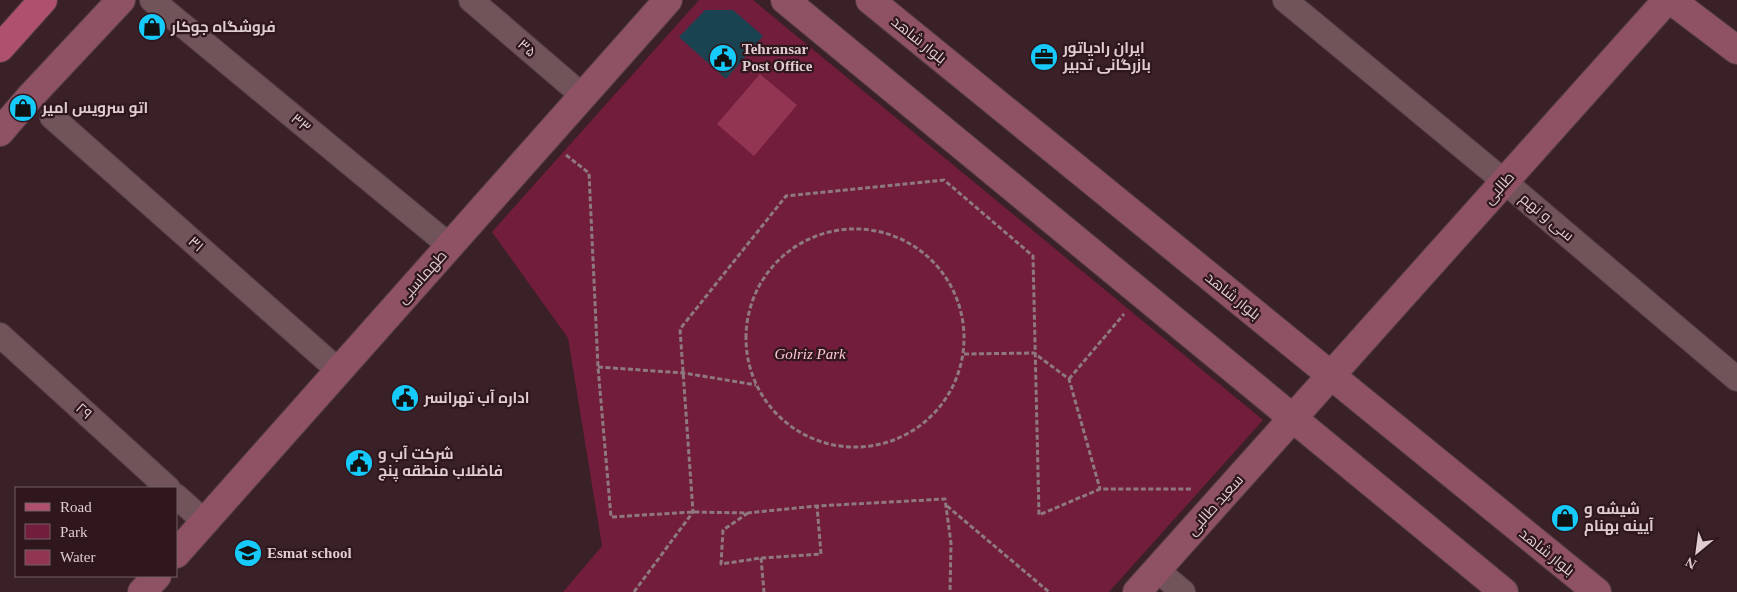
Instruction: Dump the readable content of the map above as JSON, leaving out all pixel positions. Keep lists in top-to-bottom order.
{
  "streets": {
    "main road": [
      "بلوار شاهد",
      "طالبی",
      "طهماسبی",
      "سعید طالبی"
    ],
    "street": [
      "۳۵",
      "۳۳",
      "سی و نهم",
      "۳۱",
      "۲۹"
    ]
  },
  "crossings": [
    ["بلوار شاهد", "طالبی"],
    ["۳۵", "طهماسبی"],
    ["۳۳", "طهماسبی"],
    ["طالبی", "سی و نهم"],
    ["طالبی", "سعید طالبی"],
    ["۳۱", "طهماسبی"]
  ],
  "parks": ["Golriz Park"],
  "places": {
    "shop": ["فروشگاه جوکار", "اتو سرویس امیر", "شیشه و آیینه بهنام"],
    "office": ["ایران رادیاتور بازرگانی تدبیر"],
    "public building": ["Tehransar Post Office", "اداره آب تهرانسر", "شرکت آب و فاضلاب منطقه پنج"],
    "school or university": ["Esmat school"]
  },
  "legend": ["Road", "Park", "Water"],
  "north": "bottom left"
}
